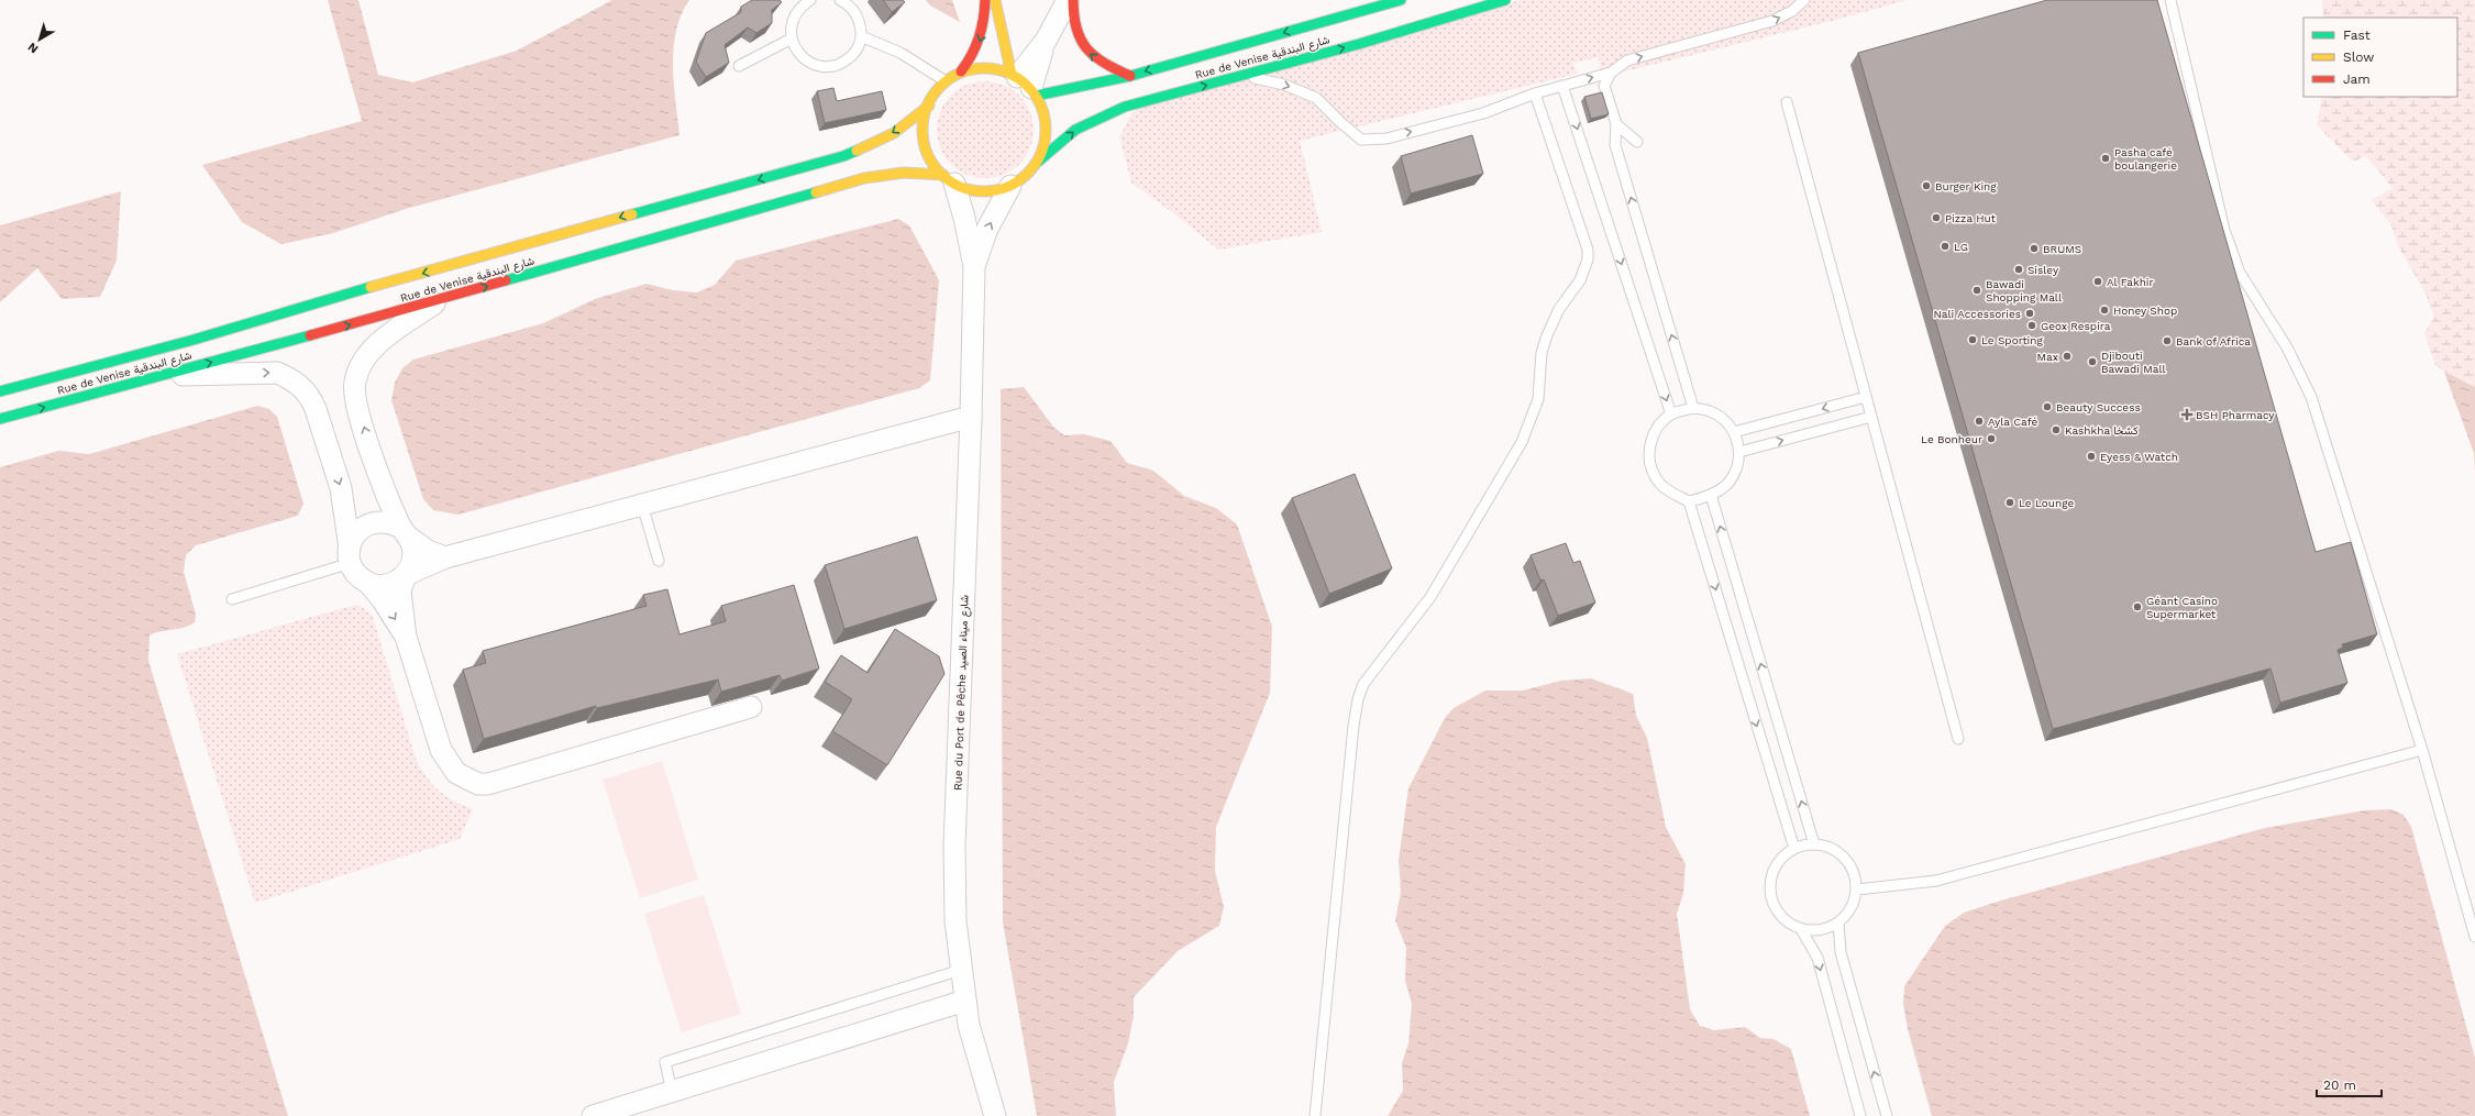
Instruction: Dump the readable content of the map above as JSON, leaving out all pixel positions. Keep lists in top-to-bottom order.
{
  "streets": {
    "main road": ["Rue de Venise شارع البندقية"],
    "street": ["Rue du Port de Pêche شارع ميناء الصيد"]
  },
  "crossings": [
    ["Rue de Venise شارع البندقية", "Rue du Port de Pêche شارع ميناء الصيد"]
  ],
  "places": {
    "other": [
      "Pasha café boulangerie",
      "Burger King",
      "Pizza Hut",
      "LG",
      "BRUMS",
      "Sisley",
      "Al Fakhir",
      "Bawadi Shopping Mall",
      "Honey Shop",
      "Nali Accessories",
      "Geox Respira",
      "Le Sporting",
      "Bank of Africa",
      "Max",
      "Djibouti Bawadi Mall",
      "Beauty Success",
      "Ayla Café",
      "Kashkha كشخا",
      "Le Bonheur",
      "Eyess & Watch",
      "Le Lounge",
      "Géant Casino Supermarket"
    ],
    "health": ["BSH Pharmacy"]
  },
  "legend": ["Fast", "Slow", "Jam"],
  "scale_bar": "20 m",
  "north": "bottom left"
}
